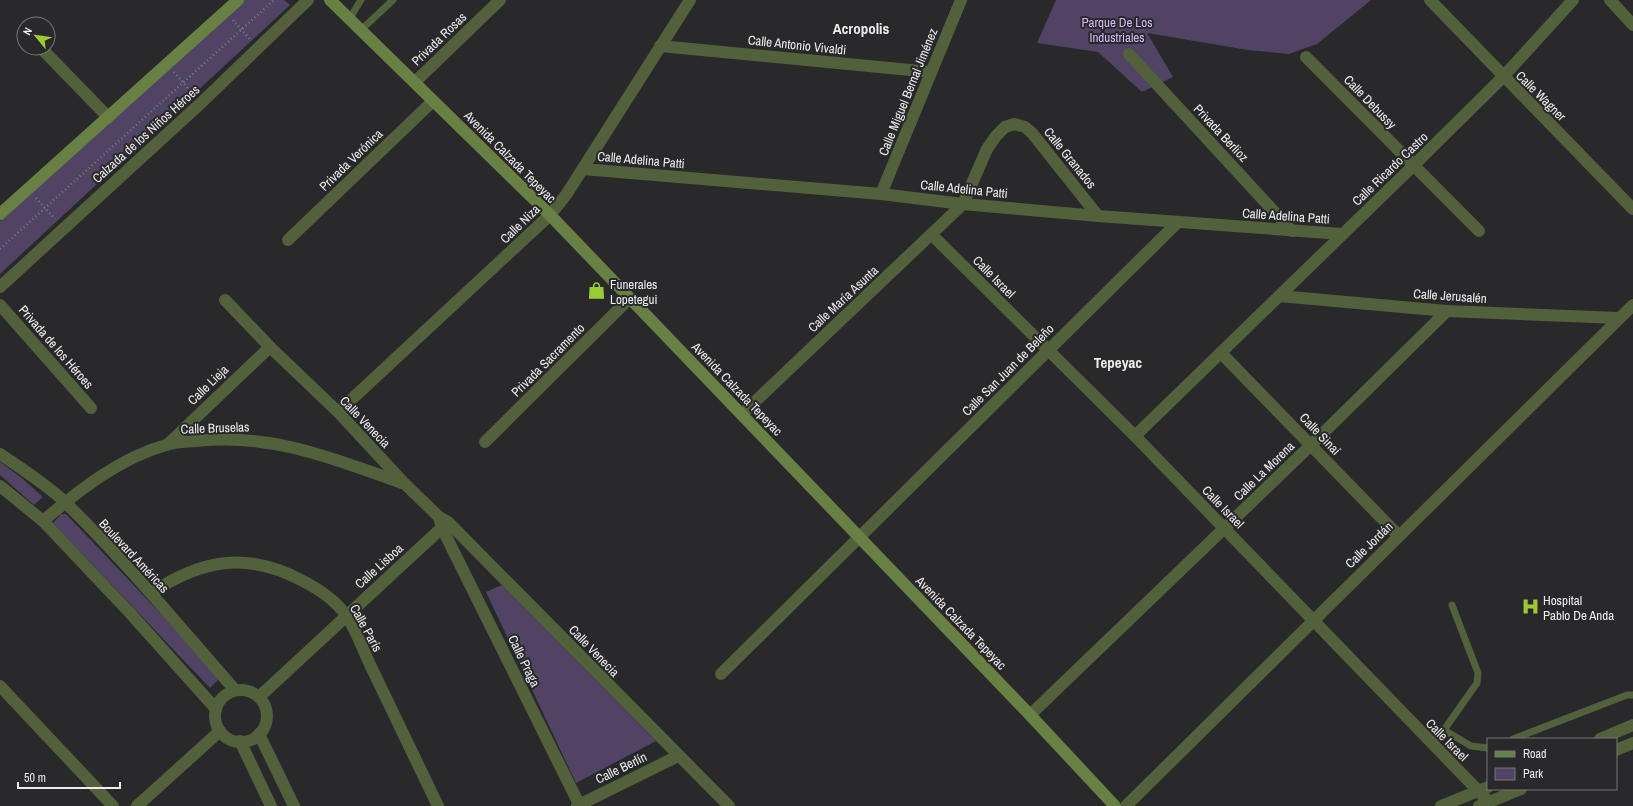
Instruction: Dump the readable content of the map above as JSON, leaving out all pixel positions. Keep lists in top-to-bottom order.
{
  "streets": {
    "street": [
      "Privada Rosas",
      "Calle Antonio Vivaldi",
      "Calle Miguel Bernal Jiménez",
      "Calle Wagner",
      "Calle Debussy",
      "Privada Berlioz",
      "Calzada de los Niños Héroes",
      "Avenida Calzada Tepeyac",
      "Calle Granados",
      "Privada Verónica",
      "Calle Adelina Patti",
      "Calle Ricardo Castro",
      "Calle Niza",
      "Calle Israel",
      "Calle Jerusalén",
      "Calle María Asunta",
      "Privada de los Héroes",
      "Privada Sacramento",
      "Calle San Juan de Beleño",
      "Calle Lieja",
      "Calle Venecia",
      "Calle Bruselas",
      "Calle Sinaí",
      "Calle La Morena",
      "Calle Jordán",
      "Boulevard Américas",
      "Calle Lisboa",
      "Calle París",
      "Calle Praga",
      "Calle Berlín"
    ]
  },
  "crossings": [
    ["Privada Rosas", "Avenida Calzada Tepeyac"],
    ["Calle Antonio Vivaldi", "Calle Miguel Bernal Jiménez"],
    ["Calle Antonio Vivaldi", "Calle Niza"],
    ["Calle Miguel Bernal Jiménez", "Calle Adelina Patti"],
    ["Calle Wagner", "Calle Ricardo Castro"],
    ["Calle Debussy", "Calle Ricardo Castro"],
    ["Privada Berlioz", "Calle Adelina Patti"],
    ["Avenida Calzada Tepeyac", "Privada Verónica"],
    ["Avenida Calzada Tepeyac", "Calle Niza"],
    ["Avenida Calzada Tepeyac", "Calle María Asunta"],
    ["Avenida Calzada Tepeyac", "Privada Sacramento"],
    ["Avenida Calzada Tepeyac", "Calle San Juan de Beleño"],
    ["Avenida Calzada Tepeyac", "Calle La Morena"],
    ["Calle Granados", "Calle Adelina Patti"],
    ["Calle Granados", "Calle María Asunta"],
    ["Calle Adelina Patti", "Calle Ricardo Castro"],
    ["Calle Adelina Patti", "Calle Niza"],
    ["Calle Adelina Patti", "Calle María Asunta"],
    ["Calle Adelina Patti", "Calle San Juan de Beleño"],
    ["Calle Ricardo Castro", "Calle Israel"],
    ["Calle Ricardo Castro", "Calle Jerusalén"],
    ["Calle Ricardo Castro", "Calle Sinaí"],
    ["Calle Niza", "Calle Venecia"],
    ["Calle Israel", "Calle María Asunta"],
    ["Calle Israel", "Calle San Juan de Beleño"],
    ["Calle Israel", "Calle La Morena"],
    ["Calle Israel", "Calle Jordán"],
    ["Calle Jerusalén", "Calle La Morena"],
    ["Calle Jerusalén", "Calle Jordán"],
    ["Calle Lieja", "Calle Venecia"],
    ["Calle Lieja", "Calle Bruselas"],
    ["Calle Venecia", "Calle Bruselas"],
    ["Calle Venecia", "Calle Lisboa"],
    ["Calle Venecia", "Calle Praga"],
    ["Calle Venecia", "Calle Berlín"],
    ["Calle Bruselas", "Boulevard Américas"],
    ["Calle Sinaí", "Calle La Morena"],
    ["Calle Sinaí", "Calle Jordán"],
    ["Boulevard Américas", "Calle Lisboa"],
    ["Boulevard Américas", "Calle París"],
    ["Calle Lisboa", "Calle París"],
    ["Calle Lisboa", "Calle Praga"],
    ["Calle Praga", "Calle Berlín"]
  ],
  "districts": ["Acropolis", "Tepeyac"],
  "parks": ["Parque De Los Industriales"],
  "places": {
    "shop": ["Funerales Lopetegui"],
    "hospital": ["Hospital Pablo De Anda"]
  },
  "legend": ["Road", "Park"],
  "scale_bar": "50 m",
  "north": "top left"
}
